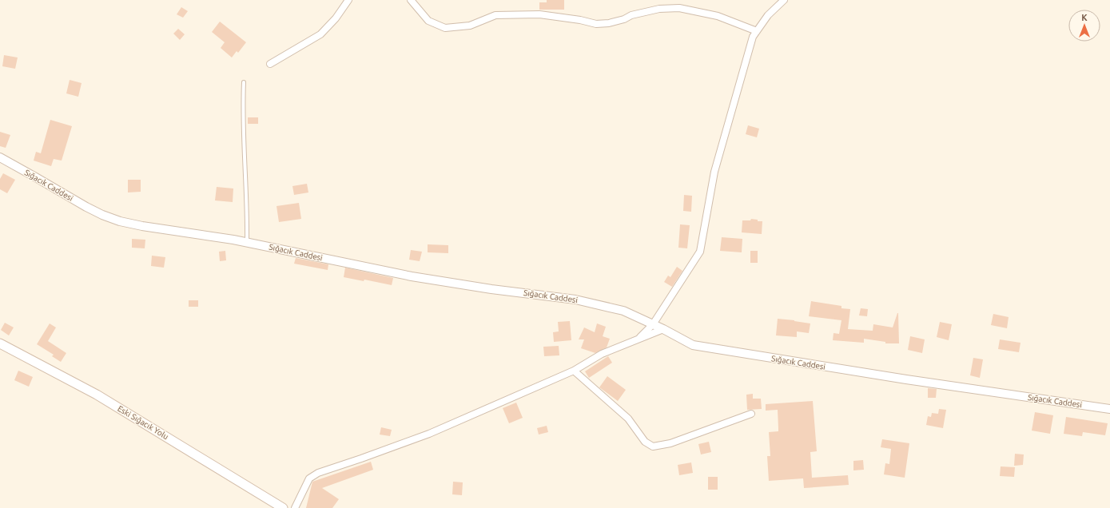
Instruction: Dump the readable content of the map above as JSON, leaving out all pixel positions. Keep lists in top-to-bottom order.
{
  "streets": {
    "main road": ["Eski Sığacık Yolu"],
    "street": ["Sığacık Caddesi"]
  },
  "north": "top"
}
